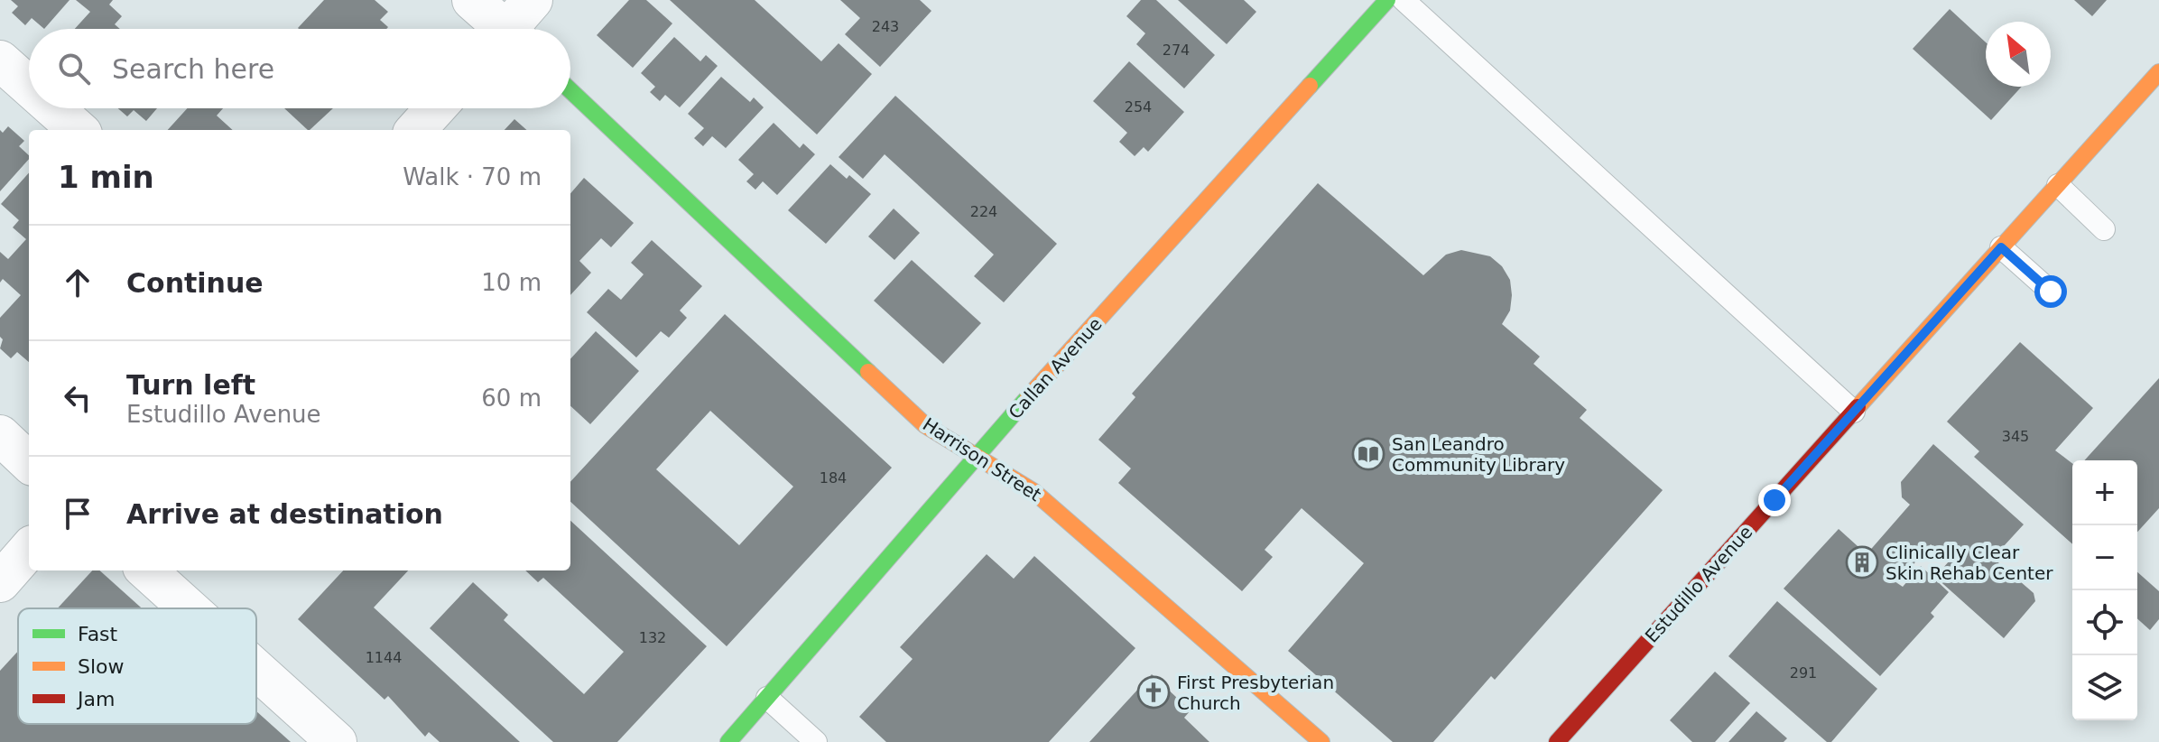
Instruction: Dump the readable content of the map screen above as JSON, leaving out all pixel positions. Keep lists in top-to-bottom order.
{
  "streets": {
    "street": ["Callan Avenue", "Harrison Street", "Estudillo Avenue"]
  },
  "crossings": [
    ["Callan Avenue", "Harrison Street"]
  ],
  "places": {
    "library": ["San Leandro Community Library"],
    "building": ["Clinically Clear Skin Rehab Center"],
    "church": ["First Presbyterian Church"]
  },
  "house_numbers": [
    "243",
    "274",
    "254",
    "224",
    "345",
    "184",
    "132",
    "1144",
    "291"
  ],
  "legend": ["Fast", "Slow", "Jam"],
  "north": "top left",
  "page": {
    "search": "Search here",
    "heading": ["1 min", "Walk · 70 m"],
    "list": [
      ["Continue", "10 m"],
      ["Turn left", "Estudillo Avenue", "60 m"],
      "Arrive at destination"
    ],
    "map_buttons": ["+", "−"]
  }
}
